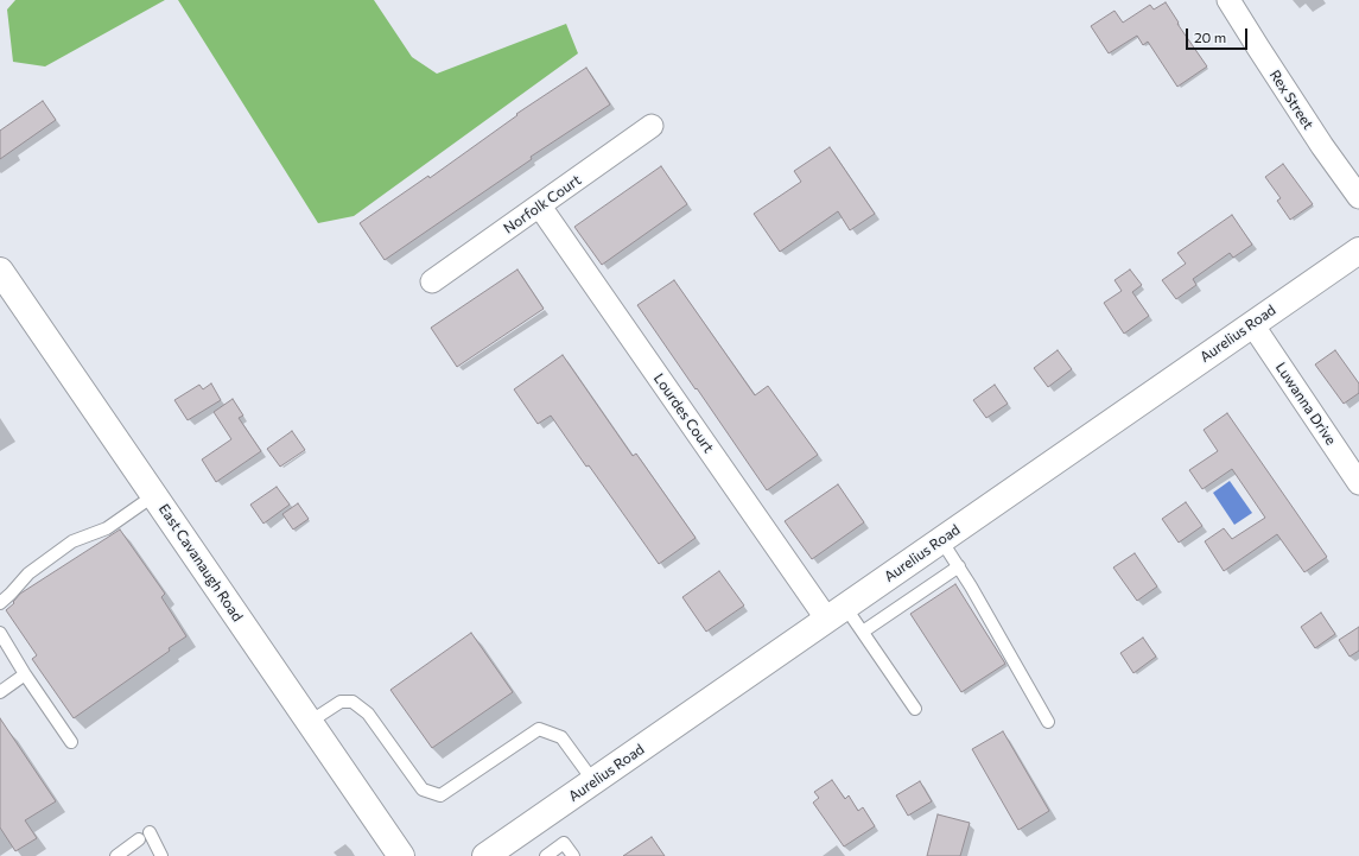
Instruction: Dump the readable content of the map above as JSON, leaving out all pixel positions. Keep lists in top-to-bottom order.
{
  "streets": {
    "street": [
      "Rex Street",
      "Norfolk Court",
      "Aurelius Road",
      "Luwanna Drive",
      "Lourdes Court",
      "East Cavanaugh Road"
    ]
  },
  "crossings": [
    ["Norfolk Court", "Lourdes Court"],
    ["Aurelius Road", "Luwanna Drive"],
    ["Aurelius Road", "Lourdes Court"]
  ],
  "scale_bar": "20 m"
}
